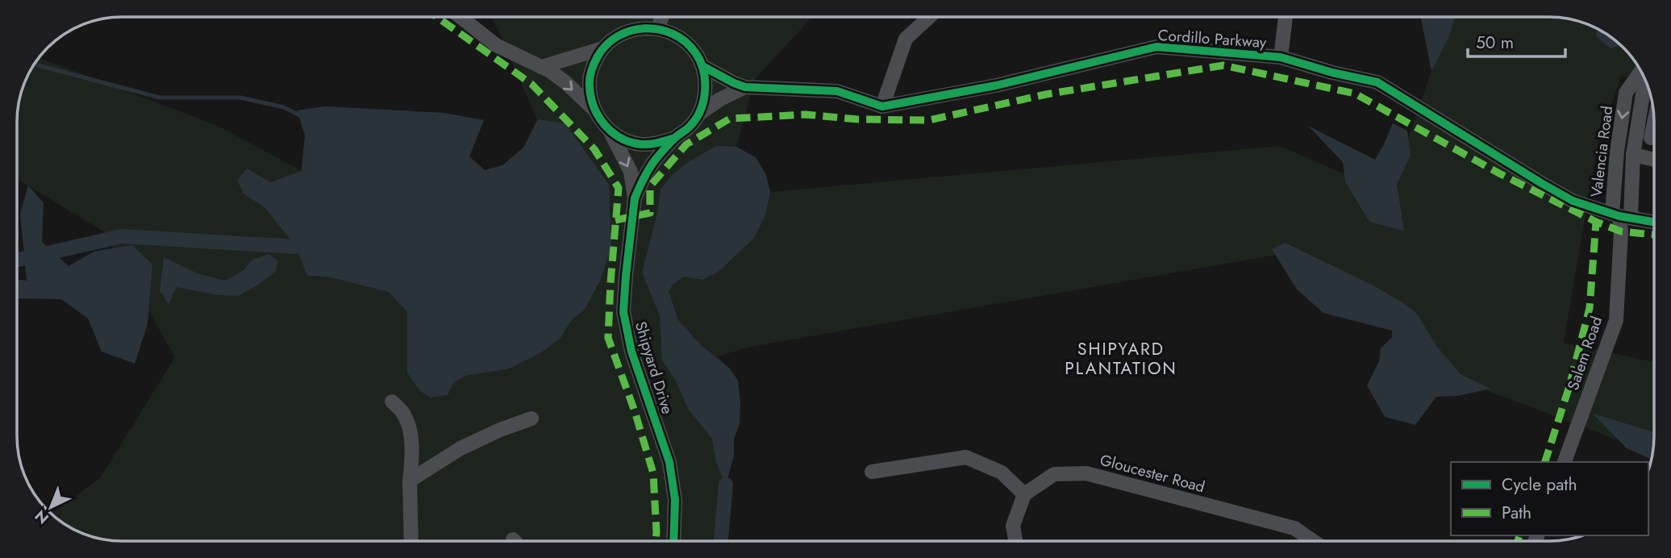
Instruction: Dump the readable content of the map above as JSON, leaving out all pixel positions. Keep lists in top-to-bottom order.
{
  "streets": {
    "street": [
      "Cordillo Parkway",
      "Valencia Road",
      "Salem Road",
      "Shipyard Drive",
      "Gloucester Road"
    ]
  },
  "crossings": [
    ["Cordillo Parkway", "Valencia Road"],
    ["Cordillo Parkway", "Salem Road"],
    ["Cordillo Parkway", "Shipyard Drive"],
    ["Valencia Road", "Salem Road"]
  ],
  "districts": ["SHIPYARD PLANTATION"],
  "legend": ["Cycle path", "Path"],
  "scale_bar": "50 m",
  "north": "bottom left"
}
